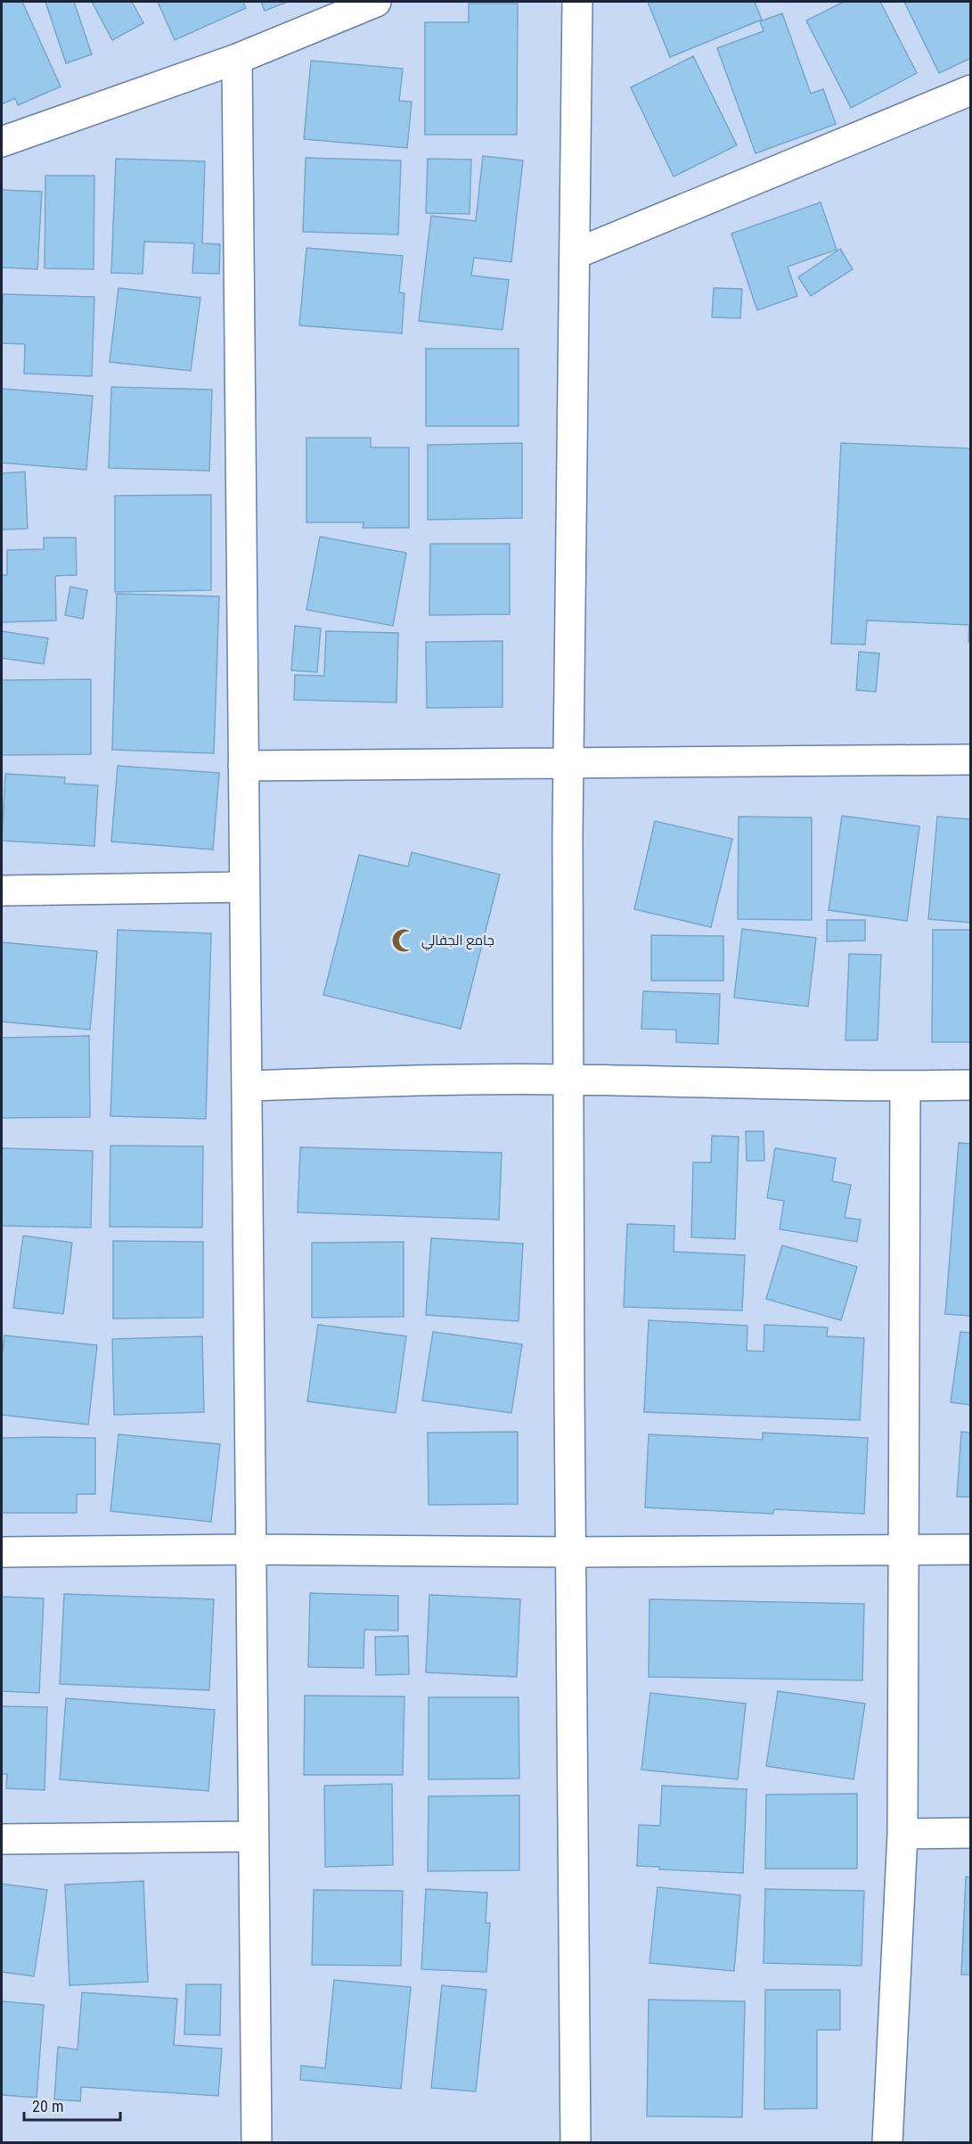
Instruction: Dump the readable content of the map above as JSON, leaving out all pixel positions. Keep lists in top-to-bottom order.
{
  "places": {
    "mosque": ["جامع الجفالي"]
  },
  "scale_bar": "20 m"
}
